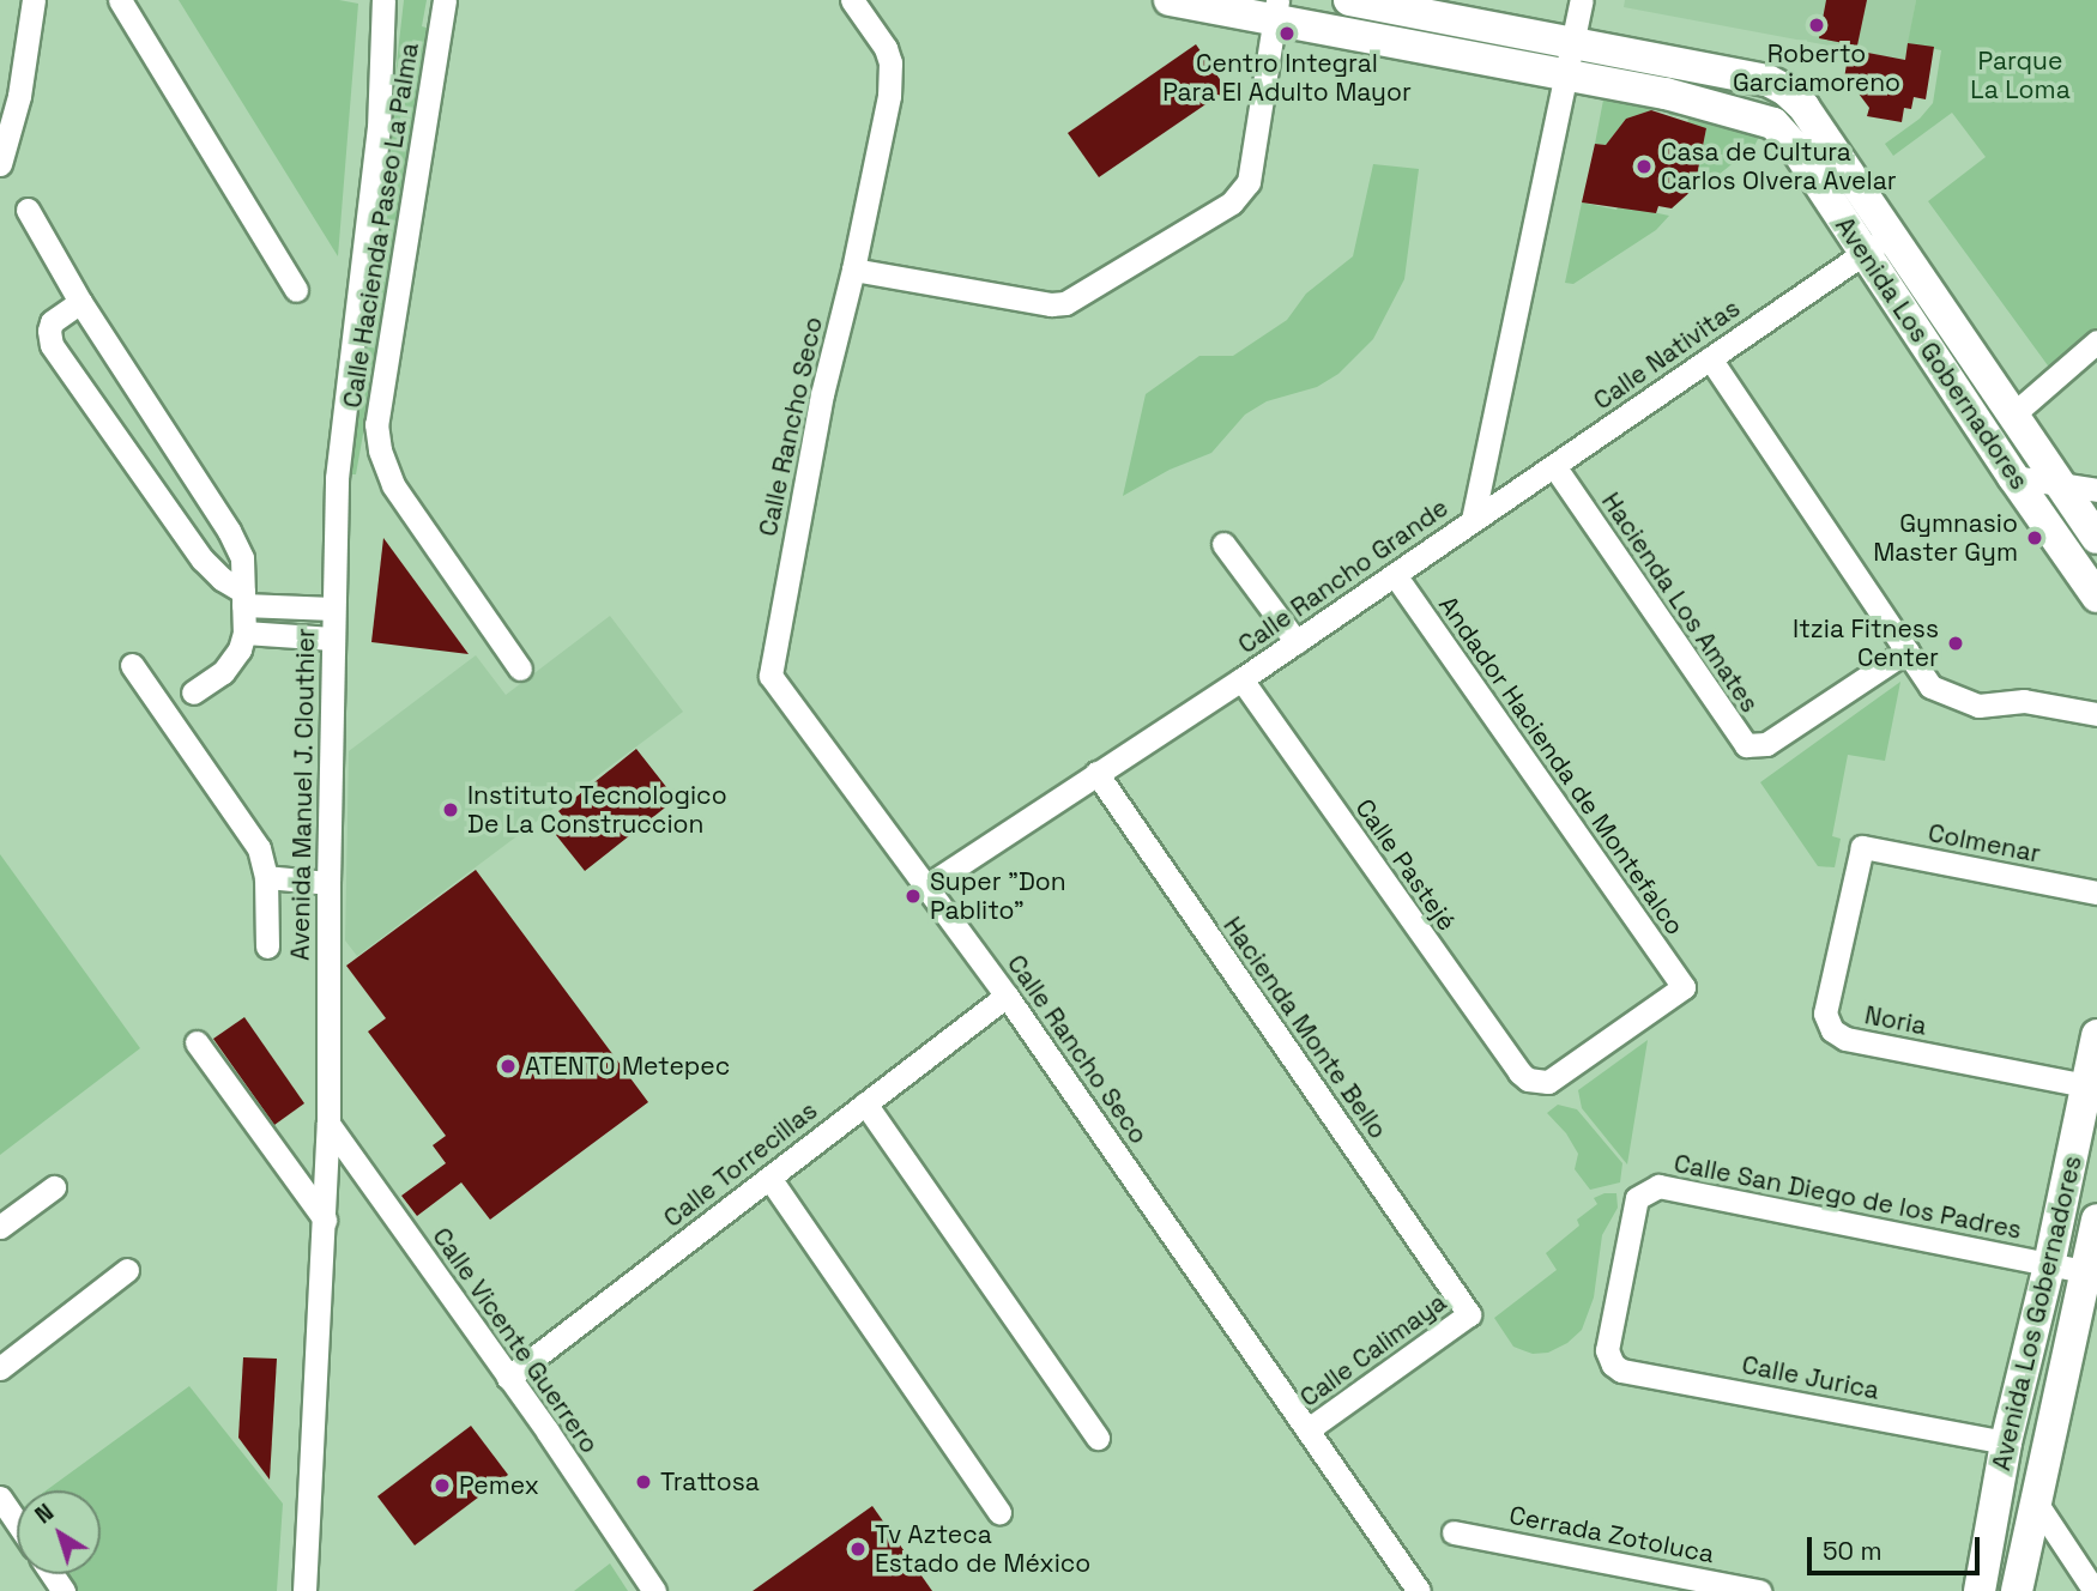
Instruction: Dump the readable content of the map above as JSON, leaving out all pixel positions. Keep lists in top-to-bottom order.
{
  "streets": {
    "street": [
      "Calle Hacienda Paseo La Palma",
      "Avenida Los Gobernadores",
      "Calle Nativitas",
      "Calle Rancho Seco",
      "Calle Rancho Grande",
      "Hacienda Los Amates",
      "Andador Hacienda de Montefalco",
      "Avenida Manuel J. Clouthier",
      "Colmenar",
      "Calle Pastejé",
      "Noria",
      "Hacienda Monte Bello",
      "Calle Torrecillas",
      "Calle San Diego de los Padres",
      "Calle Vicente Guerrero",
      "Calle Calimaya",
      "Calle Jurica",
      "Cerrada Zotoluca"
    ]
  },
  "crossings": [
    ["Avenida Los Gobernadores", "Calle Nativitas"],
    ["Avenida Los Gobernadores", "Calle Rancho Grande"],
    ["Avenida Los Gobernadores", "Noria"],
    ["Avenida Los Gobernadores", "Calle San Diego de los Padres"],
    ["Avenida Los Gobernadores", "Calle Jurica"],
    ["Calle Nativitas", "Calle Rancho Grande"],
    ["Calle Nativitas", "Hacienda Los Amates"],
    ["Calle Rancho Seco", "Calle Rancho Grande"],
    ["Calle Rancho Seco", "Calle Torrecillas"],
    ["Calle Rancho Seco", "Calle Calimaya"],
    ["Calle Rancho Grande", "Andador Hacienda de Montefalco"],
    ["Calle Rancho Grande", "Calle Pastejé"],
    ["Calle Rancho Grande", "Hacienda Monte Bello"],
    ["Andador Hacienda de Montefalco", "Calle Pastejé"],
    ["Avenida Manuel J. Clouthier", "Calle Vicente Guerrero"],
    ["Colmenar", "Noria"],
    ["Hacienda Monte Bello", "Calle Calimaya"],
    ["Calle Torrecillas", "Calle Vicente Guerrero"],
    ["Calle San Diego de los Padres", "Calle Jurica"]
  ],
  "parks": ["Parque La Loma"],
  "places": [
    "Roberto Garciamoreno",
    "Centro Integral Para El Adulto Mayor",
    "Casa de Cultura Carlos Olvera Avelar",
    "Gymnasio Master Gym",
    "Itzia Fitness Center",
    "Instituto Tecnologico De La Construccion",
    "Super \"Don Pablito\"",
    "ATENTO Metepec",
    "Trattosa",
    "Pemex",
    "Tv Azteca Estado de México"
  ],
  "scale_bar": "50 m",
  "north": "top left"
}
